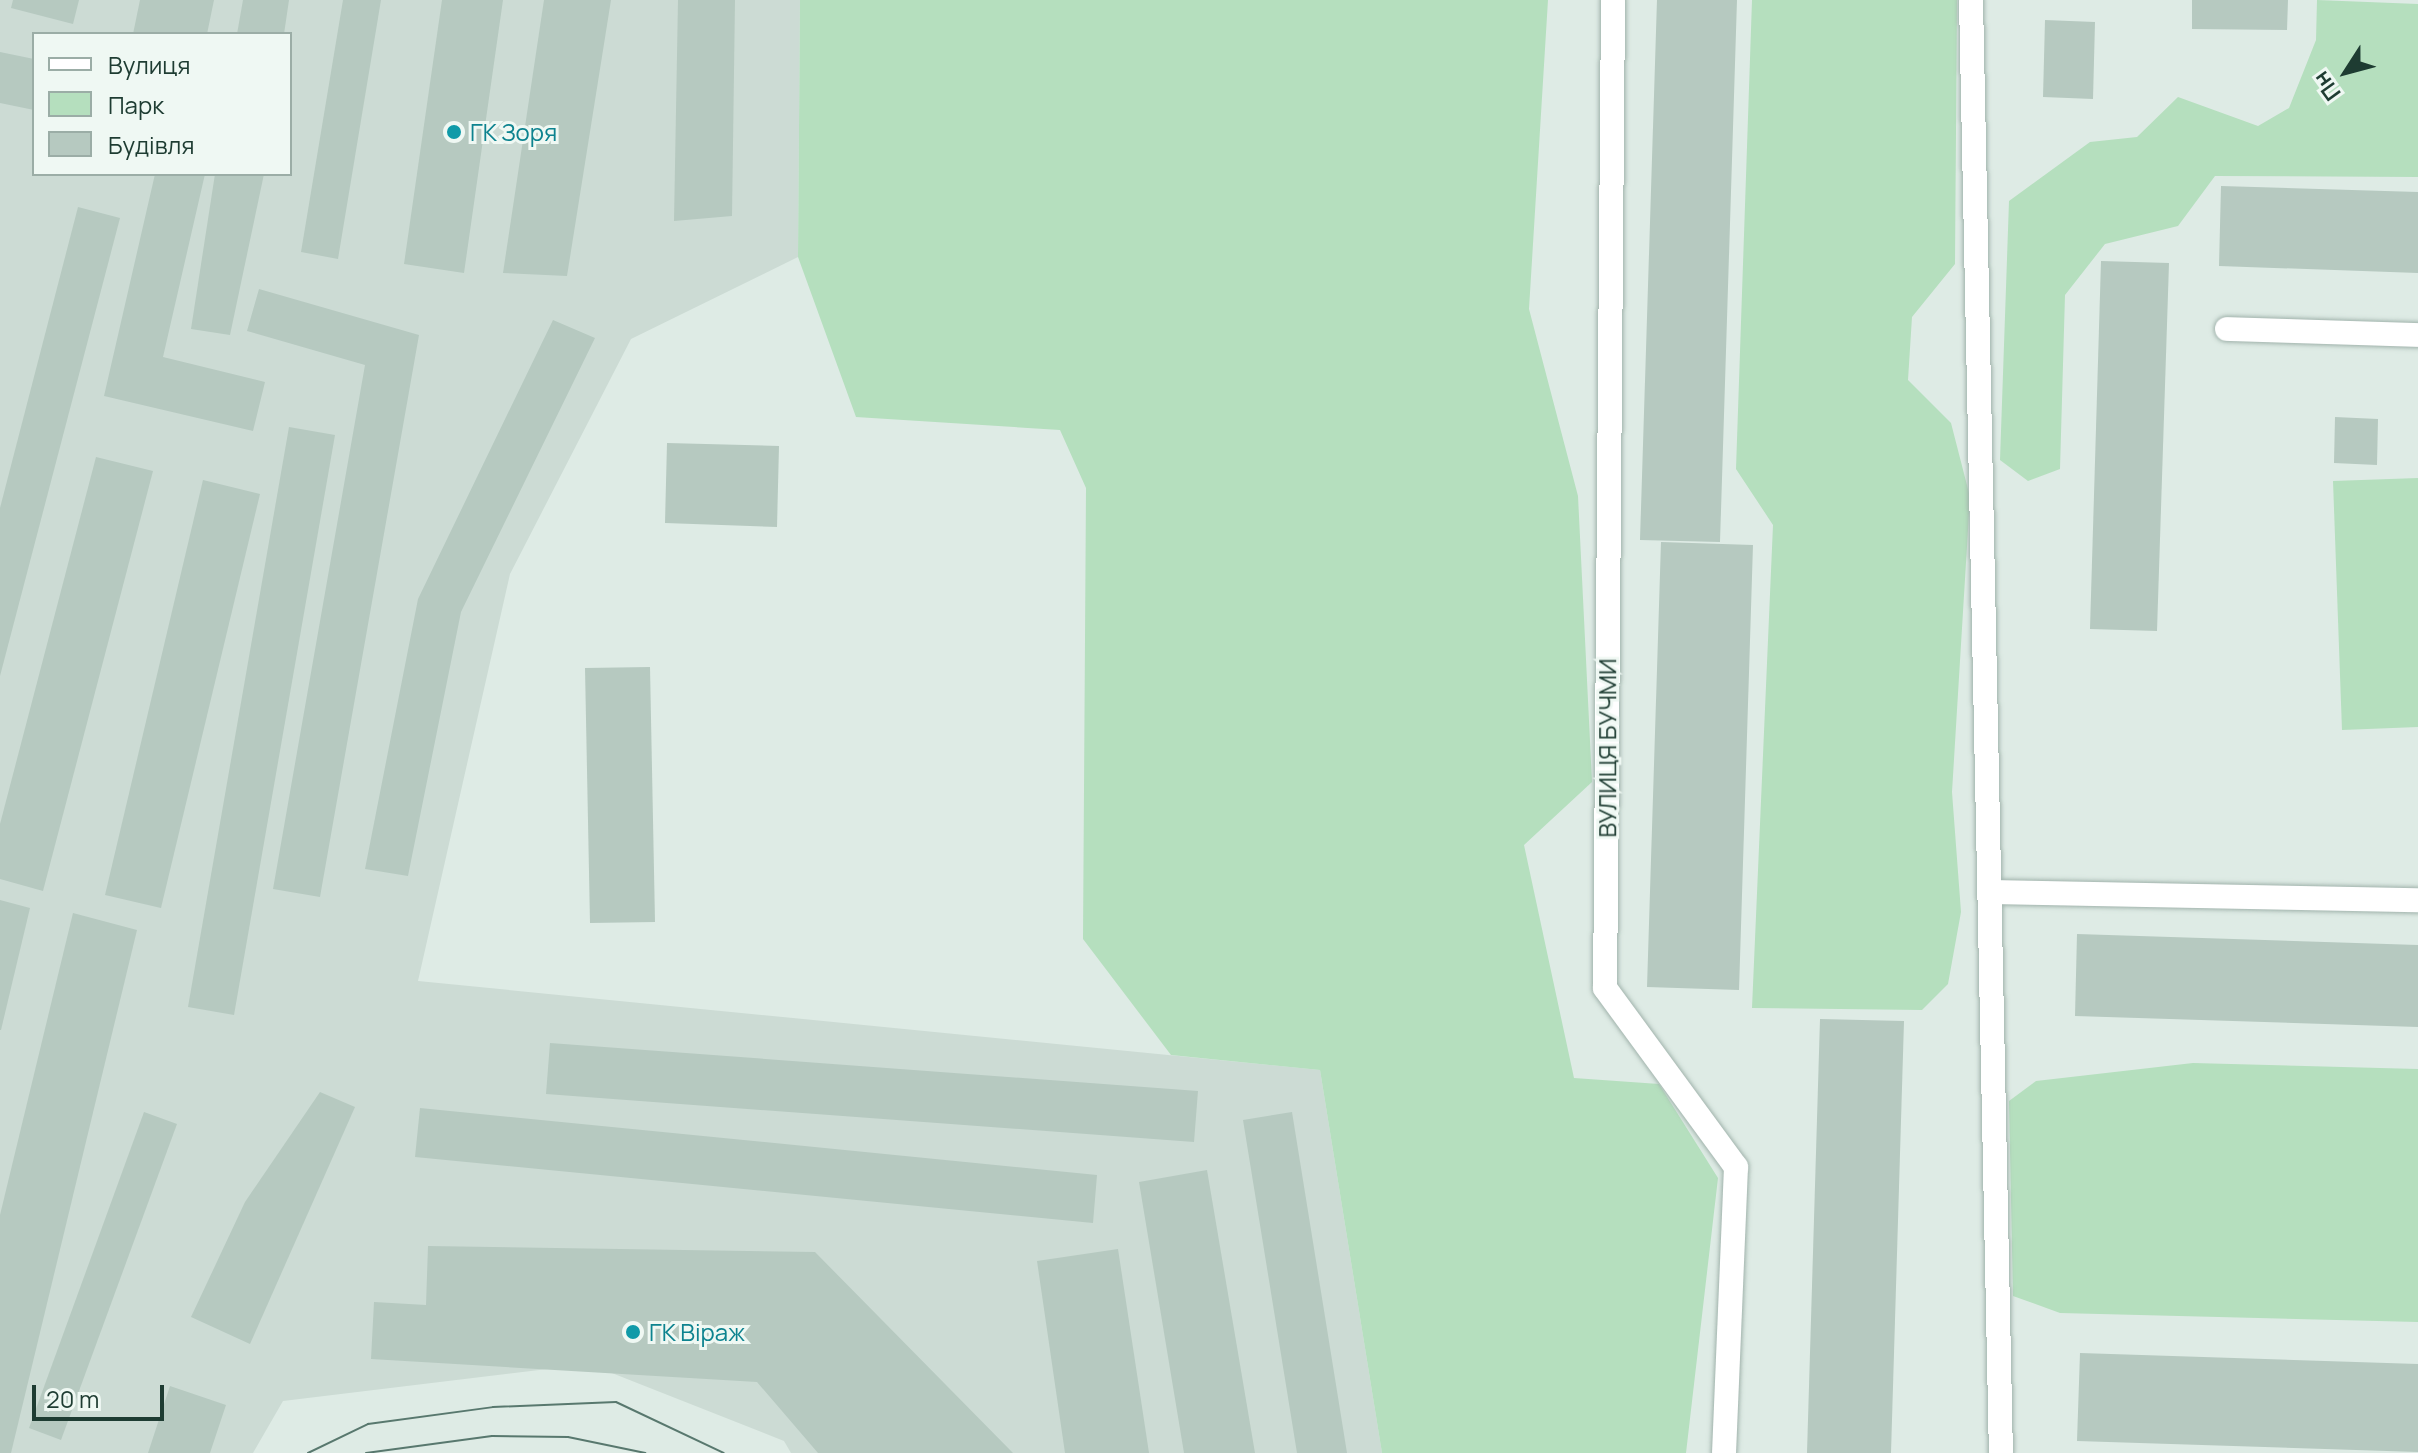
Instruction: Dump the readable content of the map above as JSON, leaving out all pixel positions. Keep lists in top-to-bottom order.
{
  "streets": {
    "street": ["ВУЛИЦЯ БУЧМИ"]
  },
  "places": ["ГК Зоря", "ГК Віраж"],
  "legend": ["Вулиця", "Парк", "Будівля"],
  "scale_bar": "20 m",
  "north": "bottom left"
}
